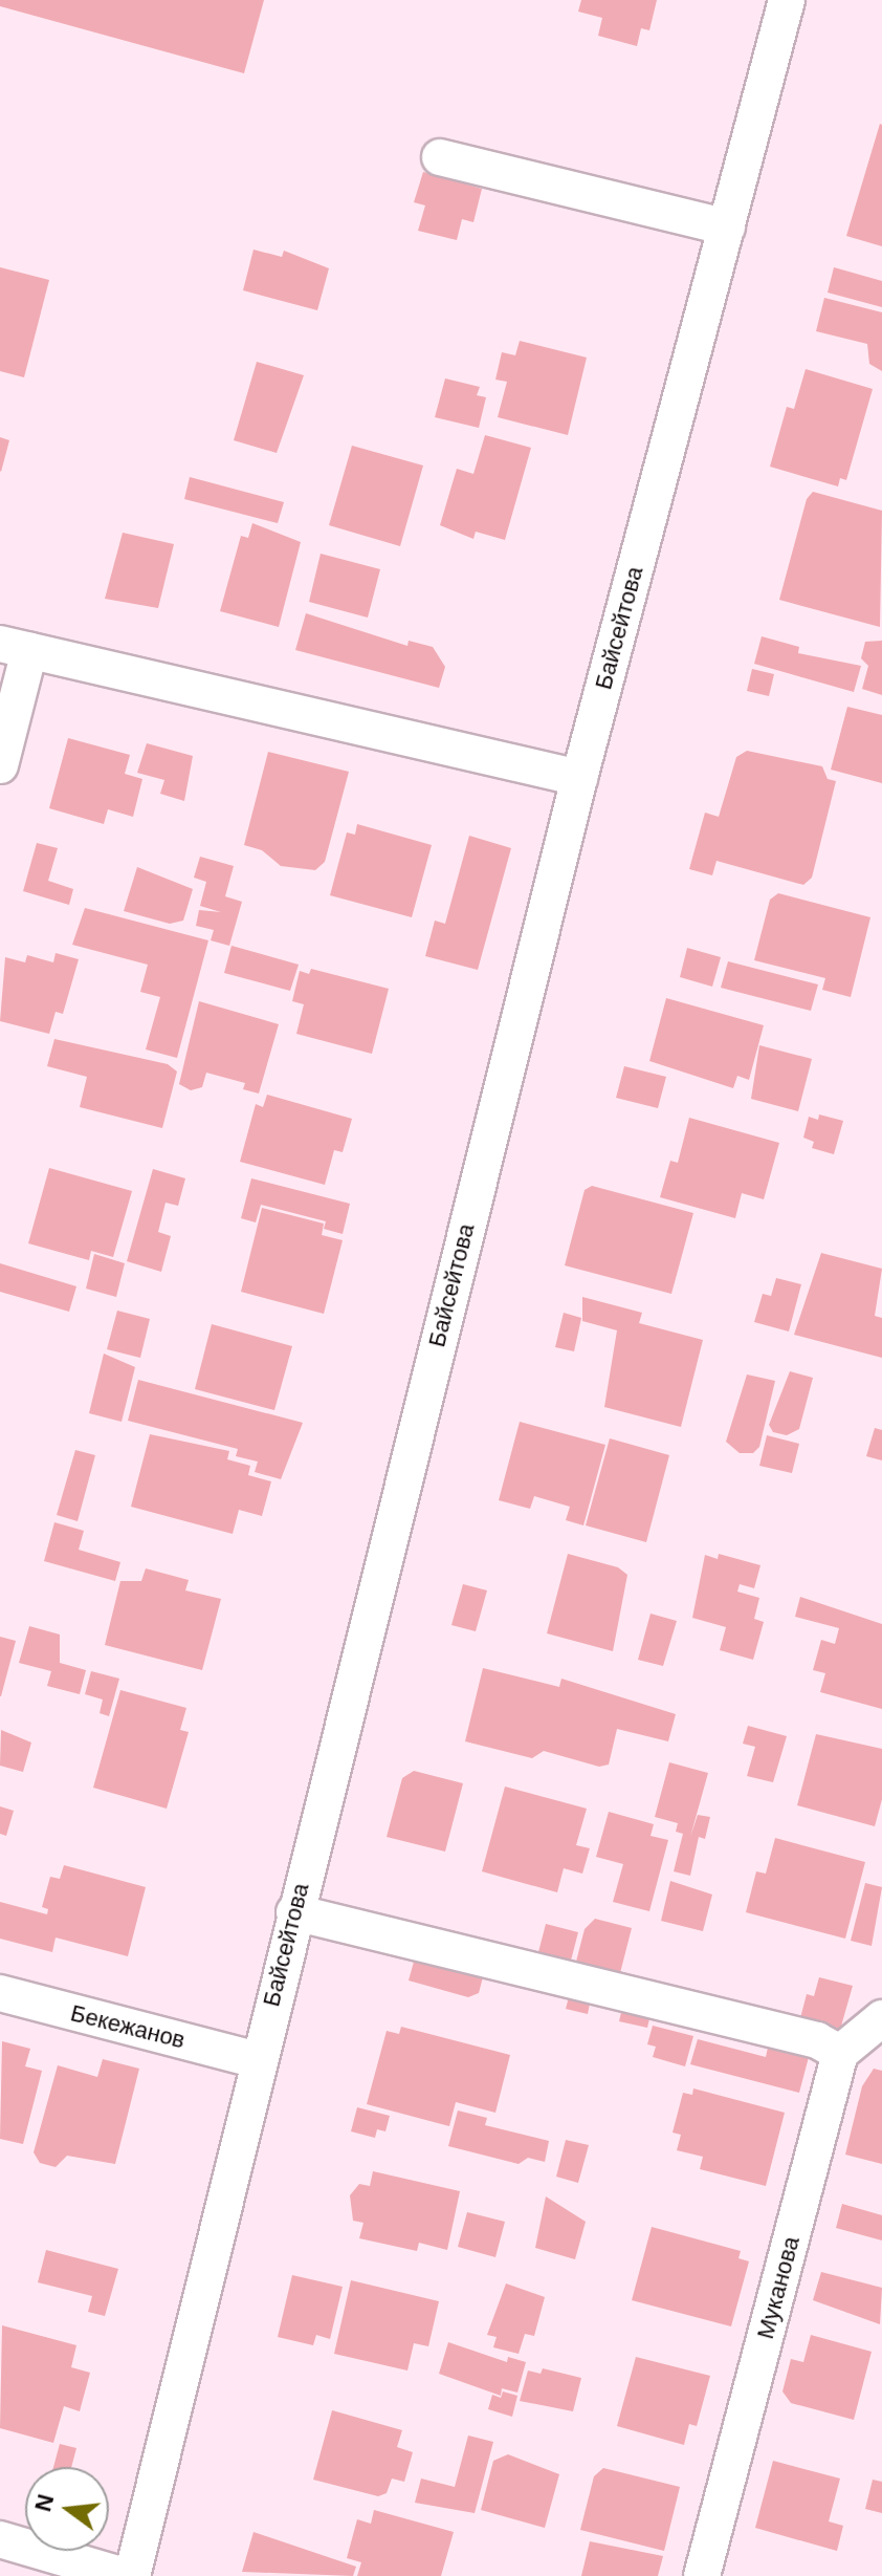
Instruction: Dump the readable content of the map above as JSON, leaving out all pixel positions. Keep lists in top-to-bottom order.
{
  "streets": {
    "street": ["Байсейтова", "Бекежанов", "Муканова"]
  },
  "crossings": [
    ["Байсейтова", "Бекежанов"]
  ],
  "north": "left"
}
